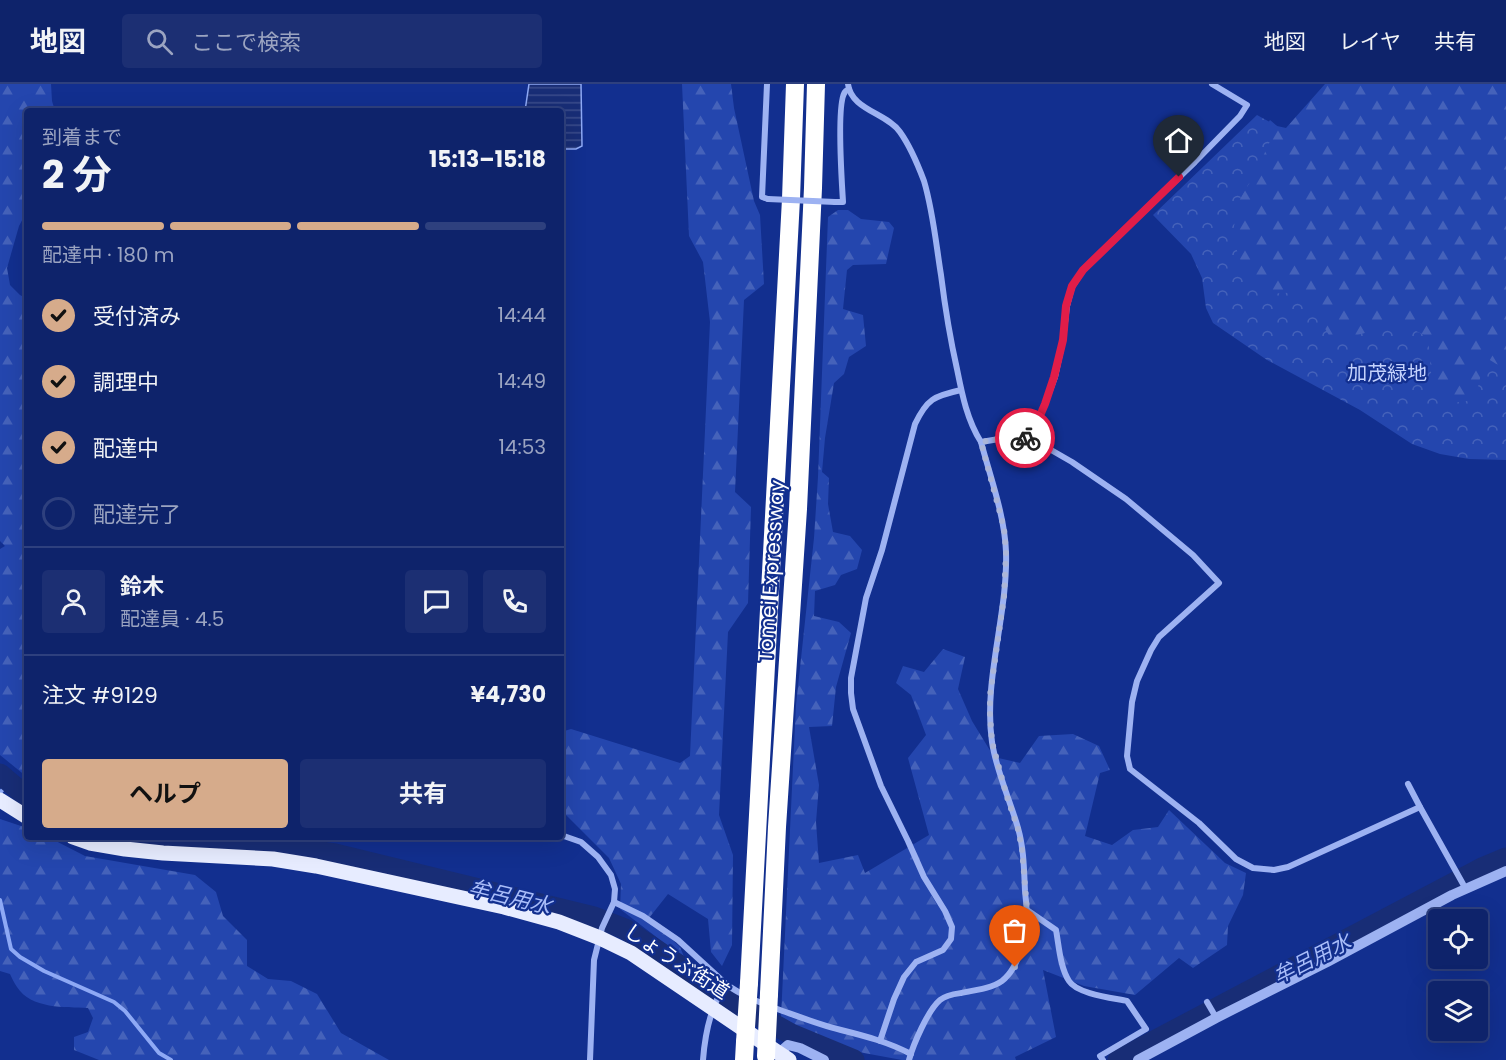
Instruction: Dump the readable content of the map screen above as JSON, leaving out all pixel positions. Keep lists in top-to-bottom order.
{
  "streets": {
    "highway": ["Tomei Expressway"],
    "main road": ["しょうぶ街道"]
  },
  "crossings": [
    ["Tomei Expressway", "しょうぶ街道"]
  ],
  "water": ["牟呂用水"],
  "parks": ["加茂緑地"],
  "page": {
    "header": "地図",
    "search": "ここで検索",
    "nav": ["地図", "レイヤ", "共有"],
    "heading": ["2 分", "到着まで", "15:13–15:18"],
    "panel": [
      "鈴木",
      "配達員 · 4.5",
      "注文 #9129",
      "¥4,730"
    ],
    "bar": "配達中 · 180 m",
    "list": [
      ["受付済み", "14:44"],
      ["調理中", "14:49"],
      ["配達中", "14:53"],
      "配達完了"
    ],
    "buttons": ["ヘルプ", "共有"]
  }
}
